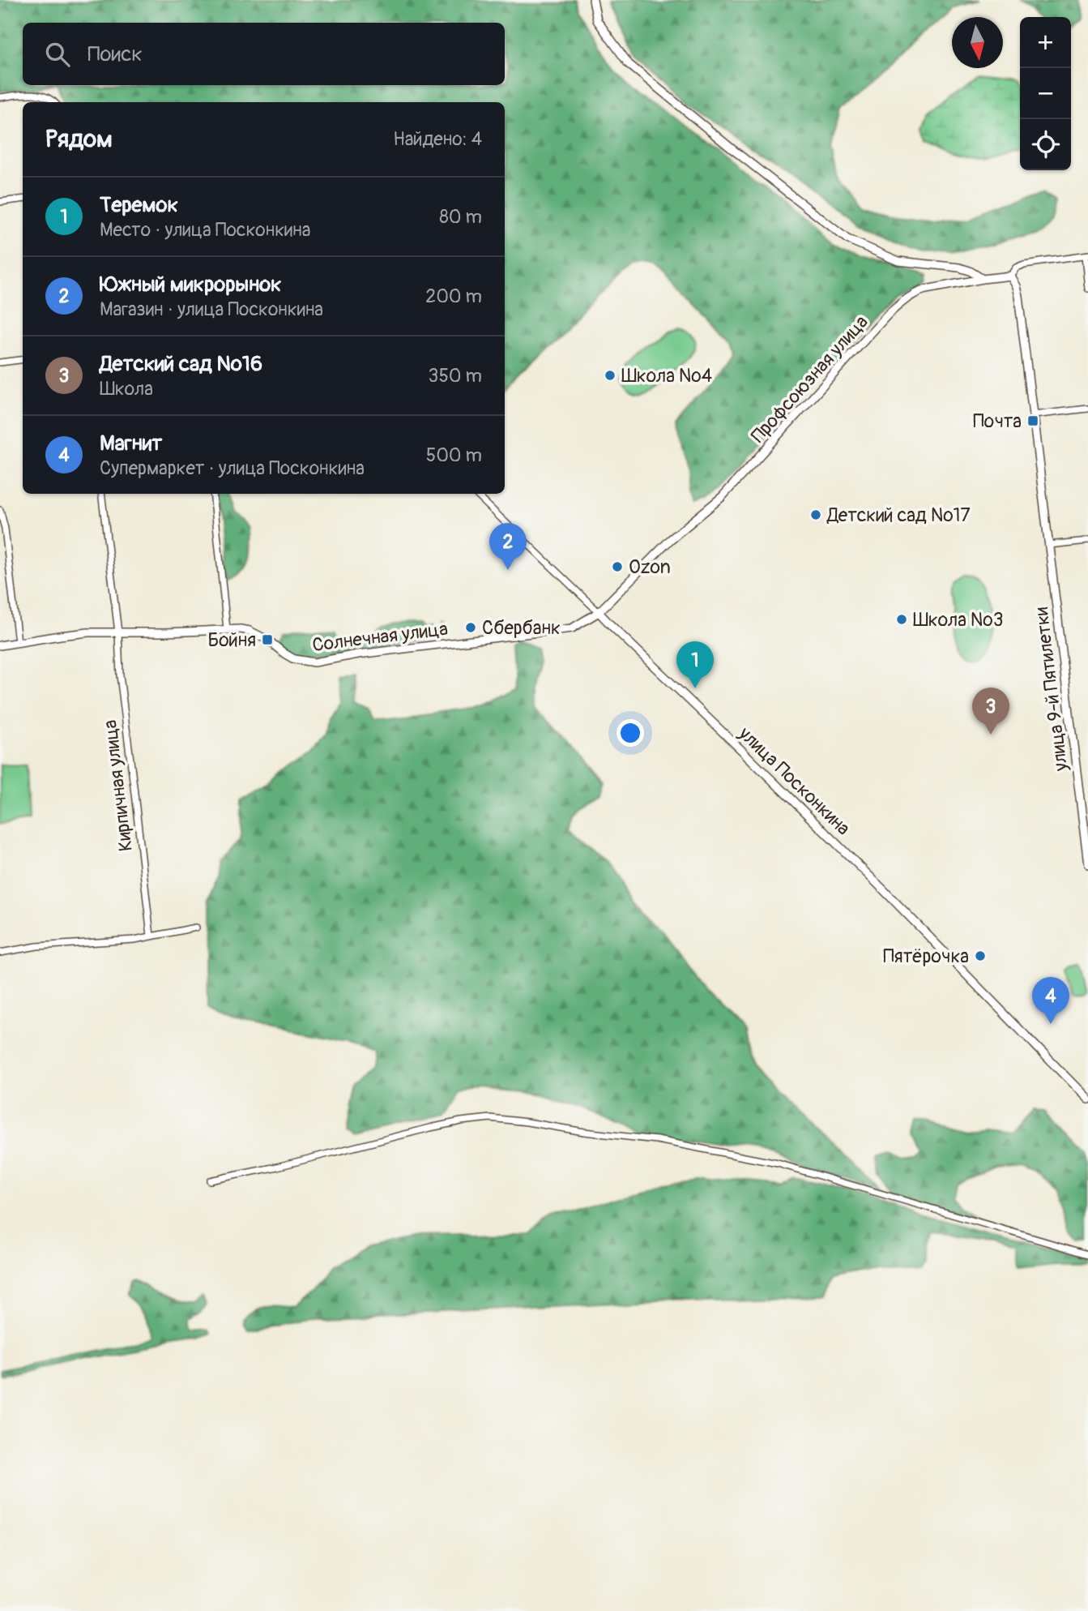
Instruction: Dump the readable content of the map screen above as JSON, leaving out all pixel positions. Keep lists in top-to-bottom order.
{
  "streets": {
    "street": [
      "Профсоюзная улица",
      "Солнечная улица",
      "улица 9-й Пятилетки",
      "улица Посконкина",
      "Кирпичная улица"
    ]
  },
  "crossings": [
    ["Профсоюзная улица", "Солнечная улица"],
    ["Профсоюзная улица", "улица 9-й Пятилетки"],
    ["Профсоюзная улица", "улица Посконкина"],
    ["Солнечная улица", "улица Посконкина"],
    ["Солнечная улица", "Кирпичная улица"]
  ],
  "places": {
    "other": [
      "Школа №4",
      "Детский сад №17",
      "Ozon",
      "Школа №3",
      "Сбербанк",
      "Пятёрочка"
    ],
    "transit": ["Почта", "Бойня"]
  },
  "north": "bottom",
  "page": {
    "map_buttons": ["+", "−"],
    "search": "Поиск",
    "heading": ["Рядом", "Найдено: 4"],
    "list": [
      {
        "mark": "1",
        "name": "Теремок",
        "note": "Место · улица Посконкина",
        "value": "80 m"
      },
      {
        "mark": "2",
        "name": "Южный микрорынок",
        "note": "Магазин · улица Посконкина",
        "value": "200 m"
      },
      {
        "mark": "3",
        "name": "Детский сад №16",
        "note": "Школа",
        "value": "350 m"
      },
      {
        "mark": "4",
        "name": "Магнит",
        "note": "Супермаркет · улица Посконкина",
        "value": "500 m"
      }
    ],
    "pins": [
      "2",
      "1",
      "3",
      "4"
    ]
  }
}
